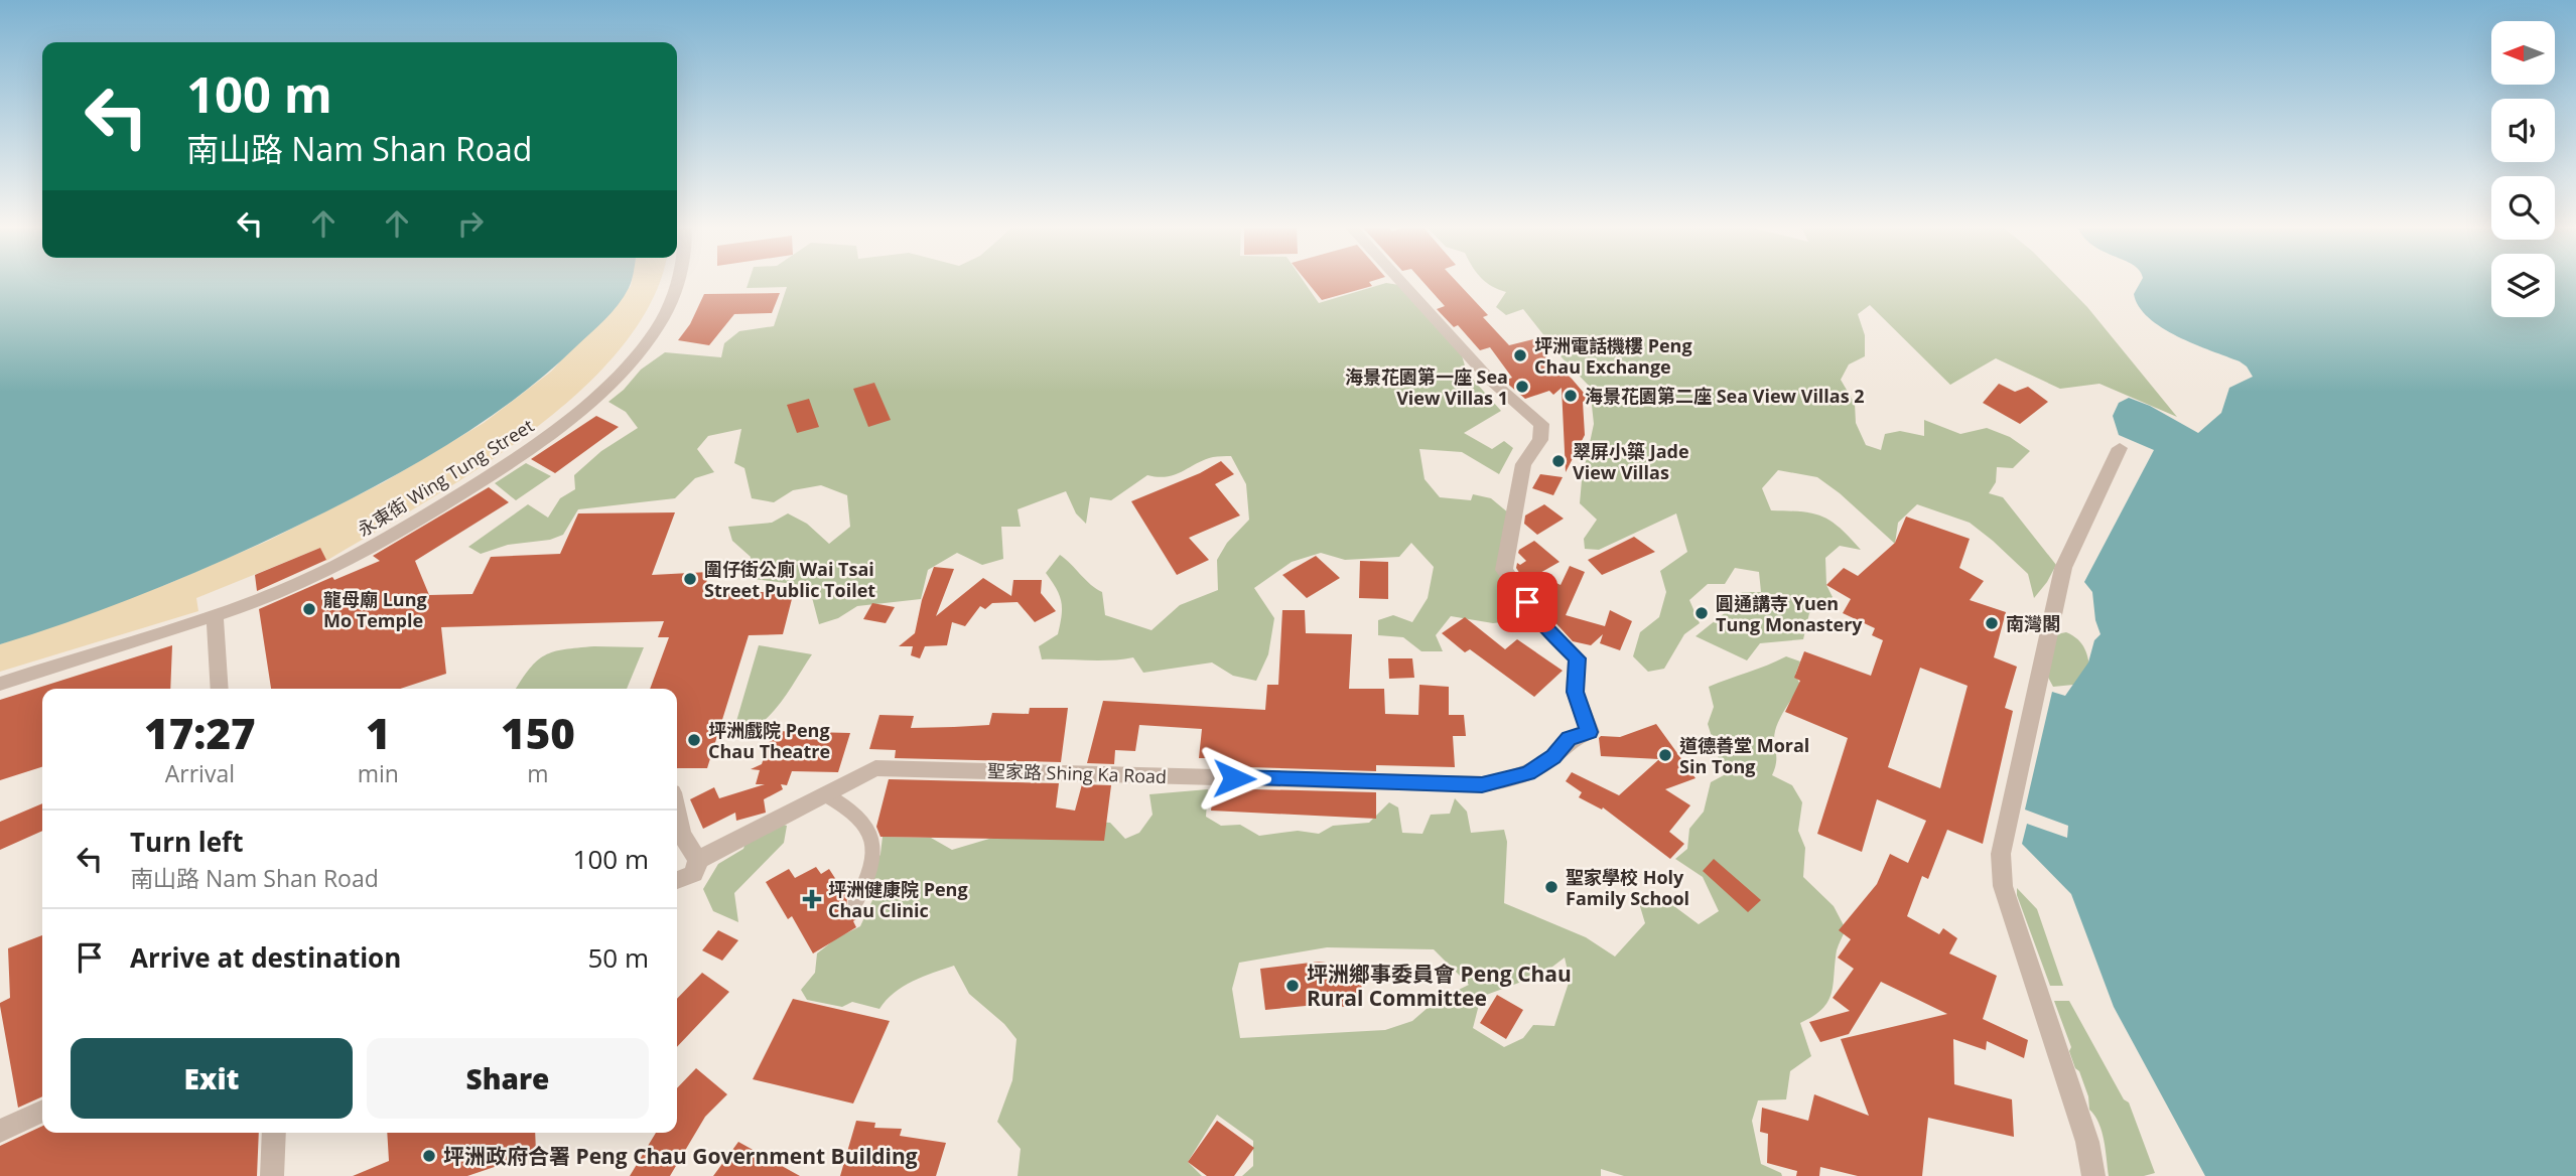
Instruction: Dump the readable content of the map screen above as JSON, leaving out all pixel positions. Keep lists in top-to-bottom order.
{
  "streets": {
    "street": ["永東街 Wing Tung Street", "聖家路 Shing Ka Road"]
  },
  "places": {
    "other": [
      "坪洲電話機樓 Peng Chau Exchange",
      "海景花園第一座 Sea View Villas 1",
      "海景花園第二座 Sea View Villas 2",
      "翠屏小築 Jade View Villas",
      "圍仔街公廁 Wai Tsai Street Public Toilet",
      "龍母廟 Lung Mo Temple",
      "圓通講寺 Yuen Tung Monastery",
      "南灣閣",
      "坪洲戲院 Peng Chau Theatre",
      "道德善堂 Moral Sin Tong",
      "聖家學校 Holy Family School",
      "坪洲鄉事委員會 Peng Chau Rural Committee",
      "坪洲政府合署 Peng Chau Government Building"
    ],
    "health": ["坪洲健康院 Peng Chau Clinic"]
  },
  "north": "left",
  "page": {
    "turn": ["100 m", "南山路 Nam Shan Road"],
    "eta": [
      "17:27",
      "Arrival",
      "1",
      "min",
      "150",
      "m"
    ],
    "list": [
      {
        "name": "Turn left",
        "note": "南山路 Nam Shan Road",
        "value": "100 m"
      },
      {
        "name": "Arrive at destination",
        "value": "50 m"
      }
    ],
    "buttons": ["Exit", "Share"]
  }
}
